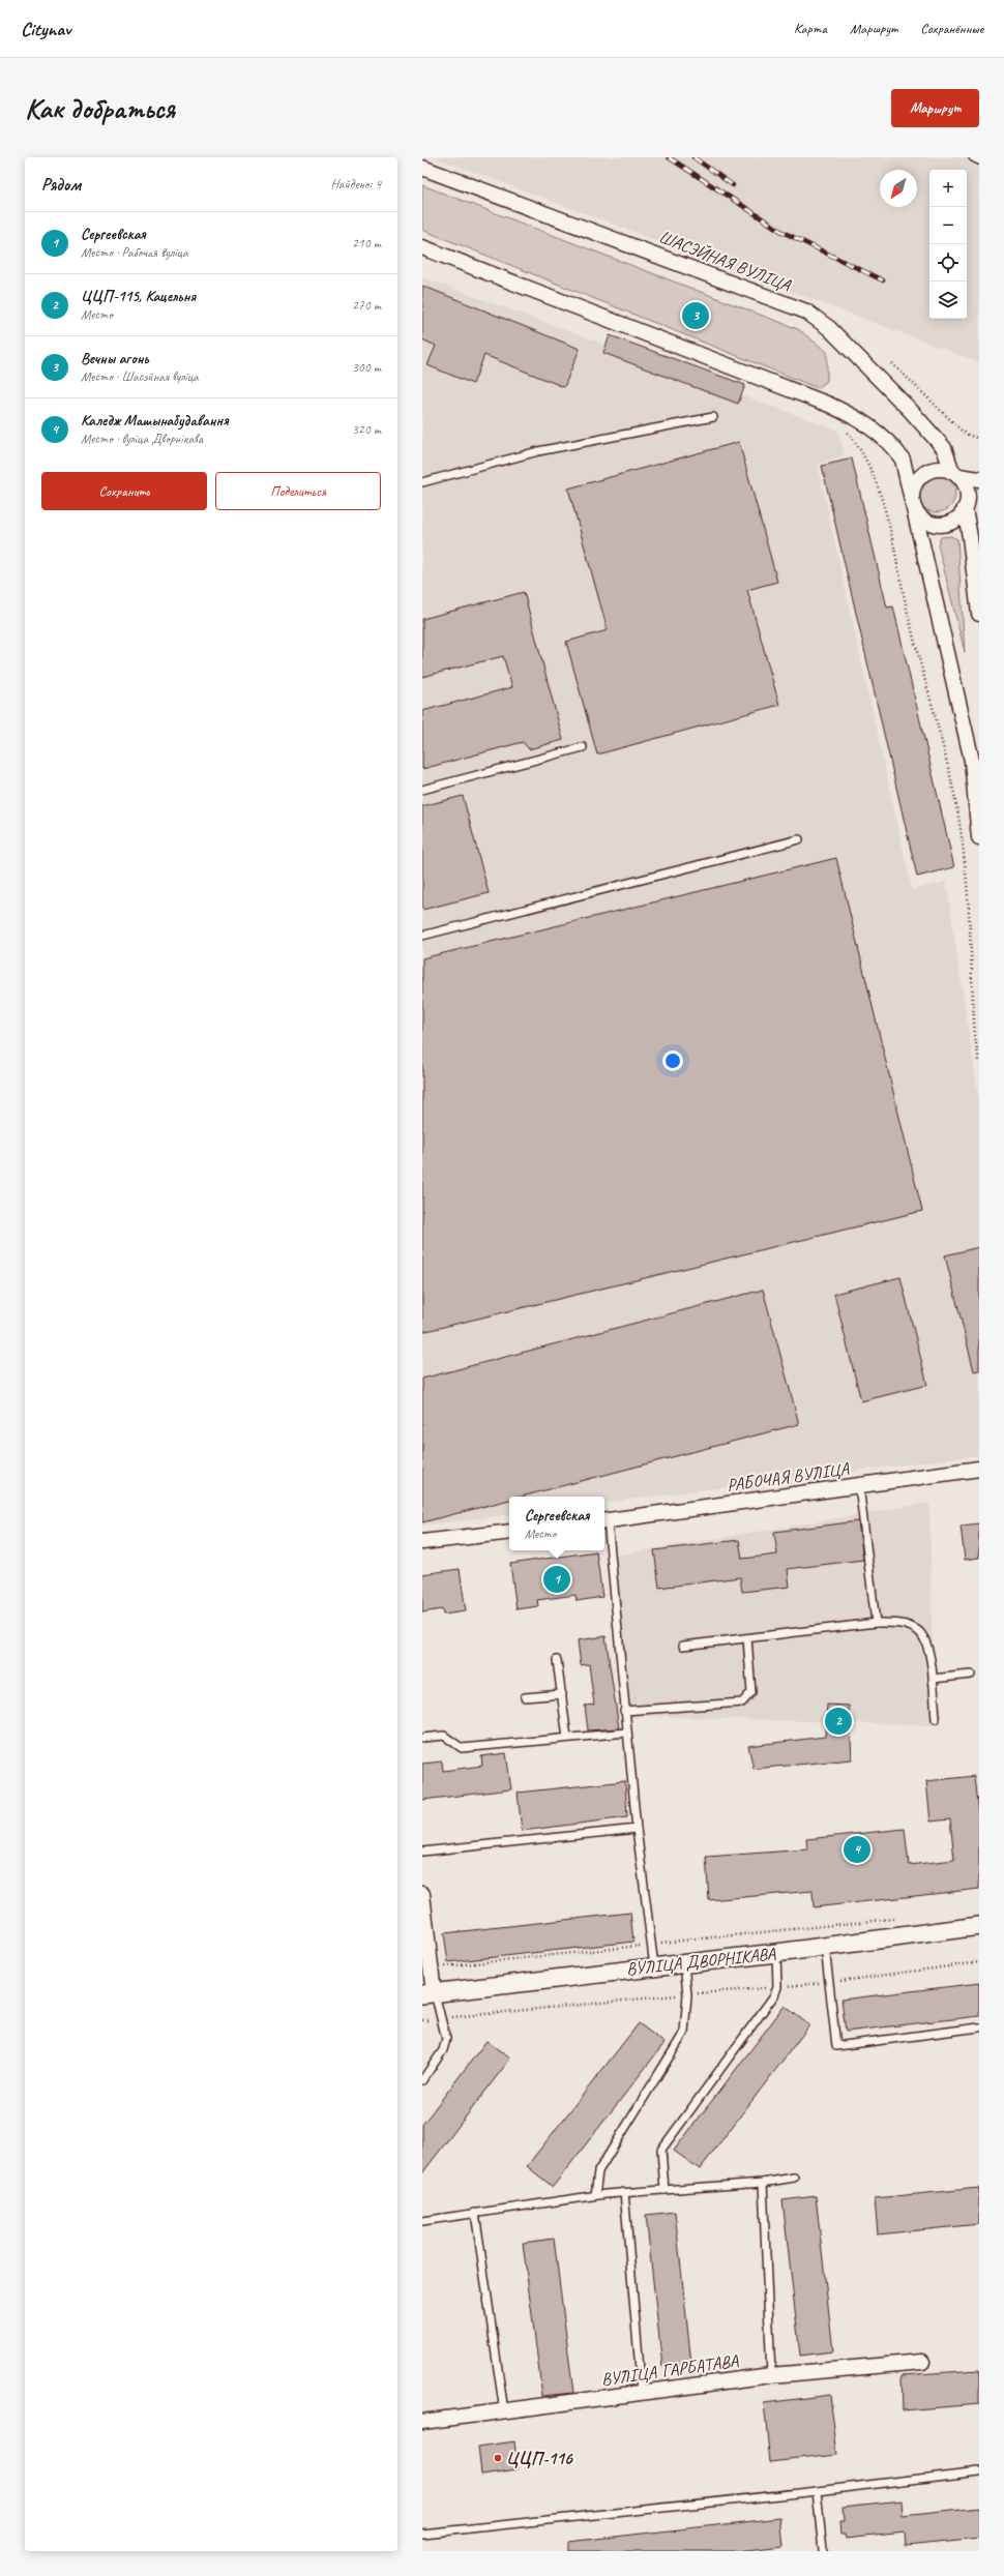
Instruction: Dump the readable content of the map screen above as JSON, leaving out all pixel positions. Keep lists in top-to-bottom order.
{
  "streets": {
    "street": [
      "ШАСЭЙНАЯ ВУЛІЦА",
      "РАБОЧАЯ ВУЛІЦА",
      "ВУЛІЦА ДВОРНІКАВА",
      "ВУЛІЦА ГАРБАТАВА"
    ]
  },
  "places": ["ЦЦП-116"],
  "north": "bottom left",
  "page": {
    "header": "Citynav",
    "nav": ["Карта", "Маршрут", "Сохранённые"],
    "buttons": [
      "Маршрут",
      ["Сохранить", "Поделиться"]
    ],
    "title": "Как добраться",
    "heading": ["Рядом", "Найдено: 4"],
    "map_buttons": ["+", "−"],
    "list": [
      {
        "mark": "1",
        "name": "Сергеевская",
        "note": "Место · Рабочая вуліца",
        "value": "210 m"
      },
      {
        "mark": "2",
        "name": "ЦЦП-115, Кацельня",
        "note": "Место",
        "value": "270 m"
      },
      {
        "mark": "3",
        "name": "Вечны агонь",
        "note": "Место · Шасэйная вуліца",
        "value": "300 m"
      },
      {
        "mark": "4",
        "name": "Каледж Машынабудавання",
        "note": "Место · вуліца Дворнікава",
        "value": "320 m"
      }
    ],
    "pins": [
      "3",
      "1",
      "2",
      "4"
    ],
    "popup": ["Сергеевская", "Место"]
  }
}
